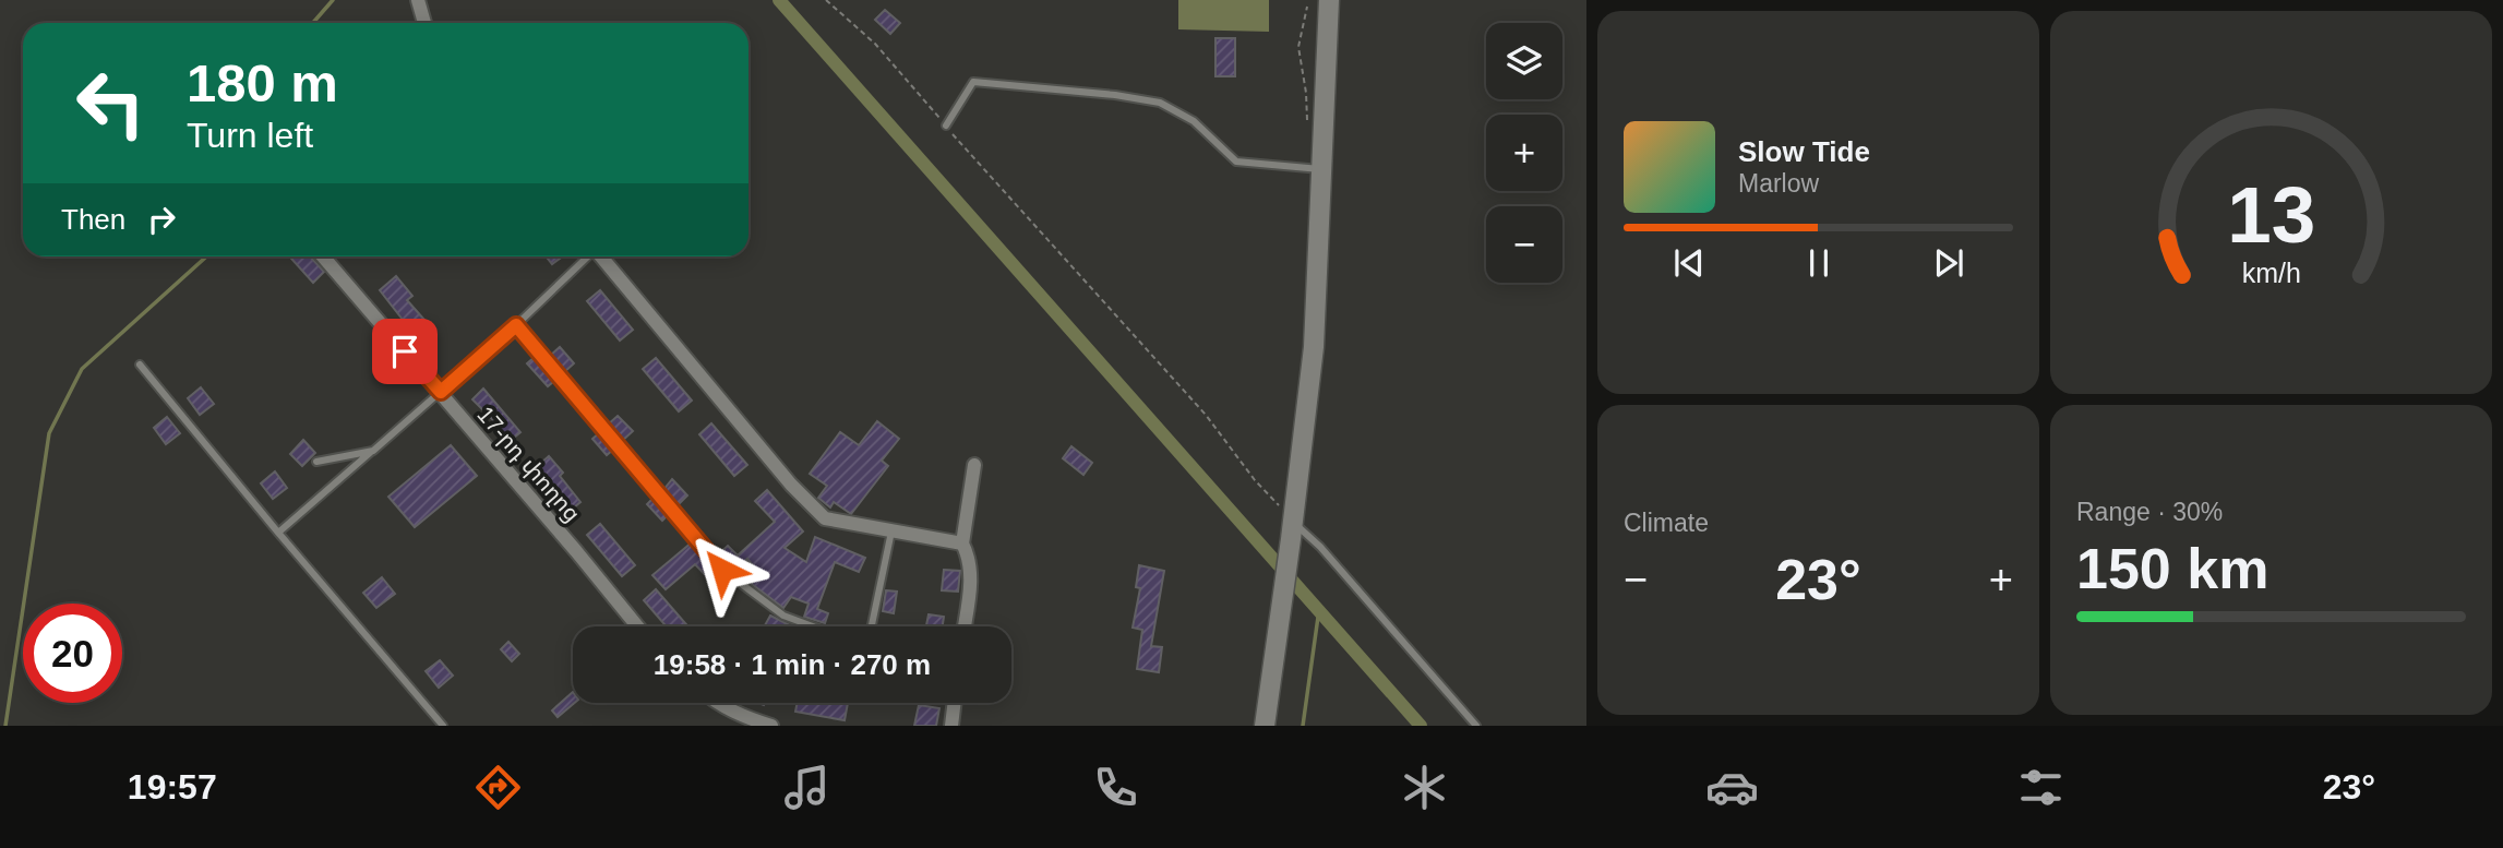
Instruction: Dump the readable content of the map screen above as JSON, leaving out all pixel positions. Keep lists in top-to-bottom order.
{
  "streets": {
    "street": ["17-րդ փողոց"]
  },
  "page": {
    "map_buttons": ["+", "−"],
    "turn": ["180 m", "Turn left"],
    "song": ["Slow Tide", "Marlow"],
    "then": "Then",
    "tile": [
      "Climate",
      ["Range · 30%", "150 km"]
    ],
    "heat": ["−", "23°", "+"],
    "limit": "20",
    "trip": "19:58 · 1 min · 270 m",
    "tabs": ["19:57", "23°"],
    "gauge": ["13", "km/h"]
  }
}
